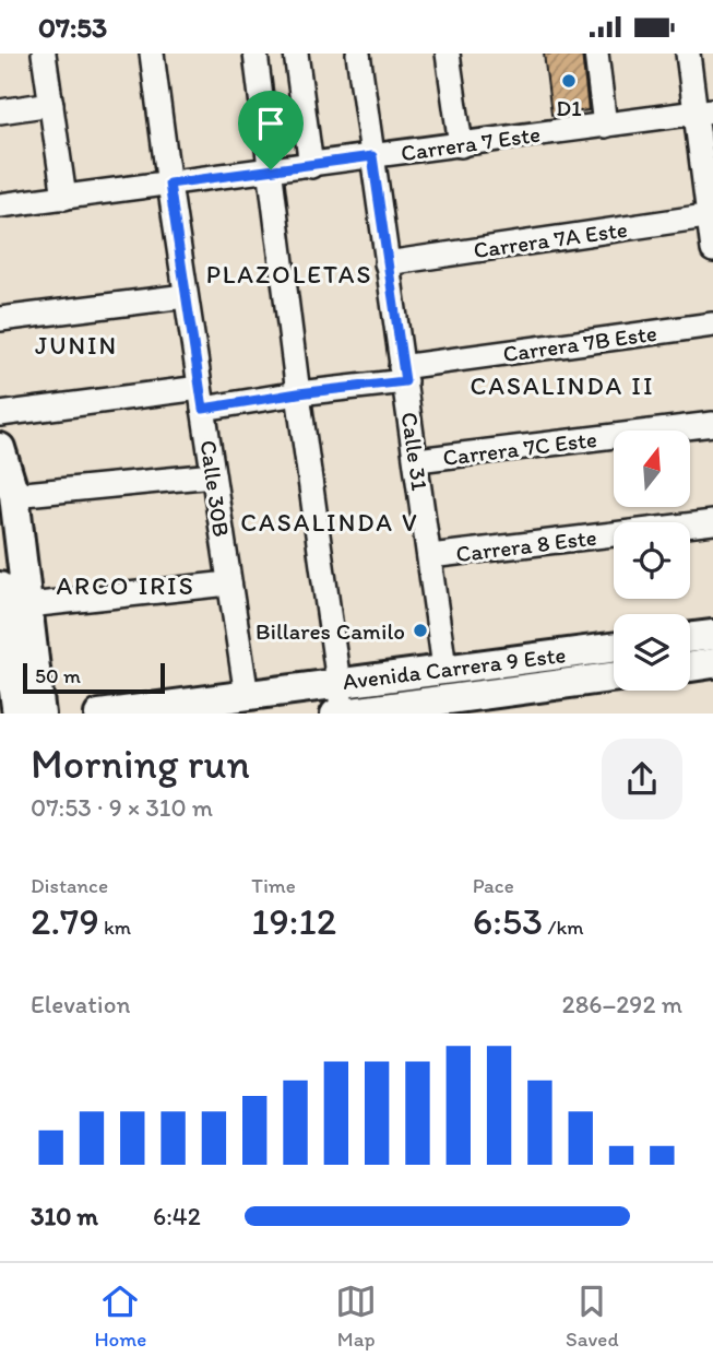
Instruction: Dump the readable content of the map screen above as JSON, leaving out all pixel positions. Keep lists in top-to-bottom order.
{
  "streets": {
    "main road": ["Avenida Carrera 9 Este"],
    "street": [
      "Carrera 7 Este",
      "Carrera 7A Este",
      "Carrera 7B Este",
      "Carrera 7C Este",
      "Calle 31",
      "Calle 30B",
      "Carrera 8 Este"
    ]
  },
  "crossings": [
    ["Carrera 7 Este", "Calle 31"],
    ["Carrera 7 Este", "Calle 30B"],
    ["Carrera 7A Este", "Calle 31"],
    ["Carrera 7B Este", "Calle 31"],
    ["Carrera 7B Este", "Calle 30B"],
    ["Carrera 7C Este", "Calle 31"],
    ["Calle 31", "Carrera 8 Este"],
    ["Calle 31", "Avenida Carrera 9 Este"],
    ["Calle 30B", "Avenida Carrera 9 Este"]
  ],
  "districts": [
    "PLAZOLETAS",
    "JUNIN",
    "CASALINDA II",
    "CASALINDA V",
    "ARCO IRIS"
  ],
  "places": ["D1", "Billares Camilo"],
  "scale_bar": "50 m",
  "north": "top",
  "page": {
    "status": "07:53",
    "scale": "50 m",
    "heading": ["Morning run", "07:53 · 9 × 310 m"],
    "stats": [
      ["Distance", "2.79 km"],
      ["Time", "19:12"],
      ["Pace", "6:53 /km"]
    ],
    "chart": ["Elevation", "286–292 m"],
    "list": [
      {
        "name": "310 m",
        "note": "6:42"
      }
    ],
    "tabs": ["Home", "Map", "Saved"]
  }
}
